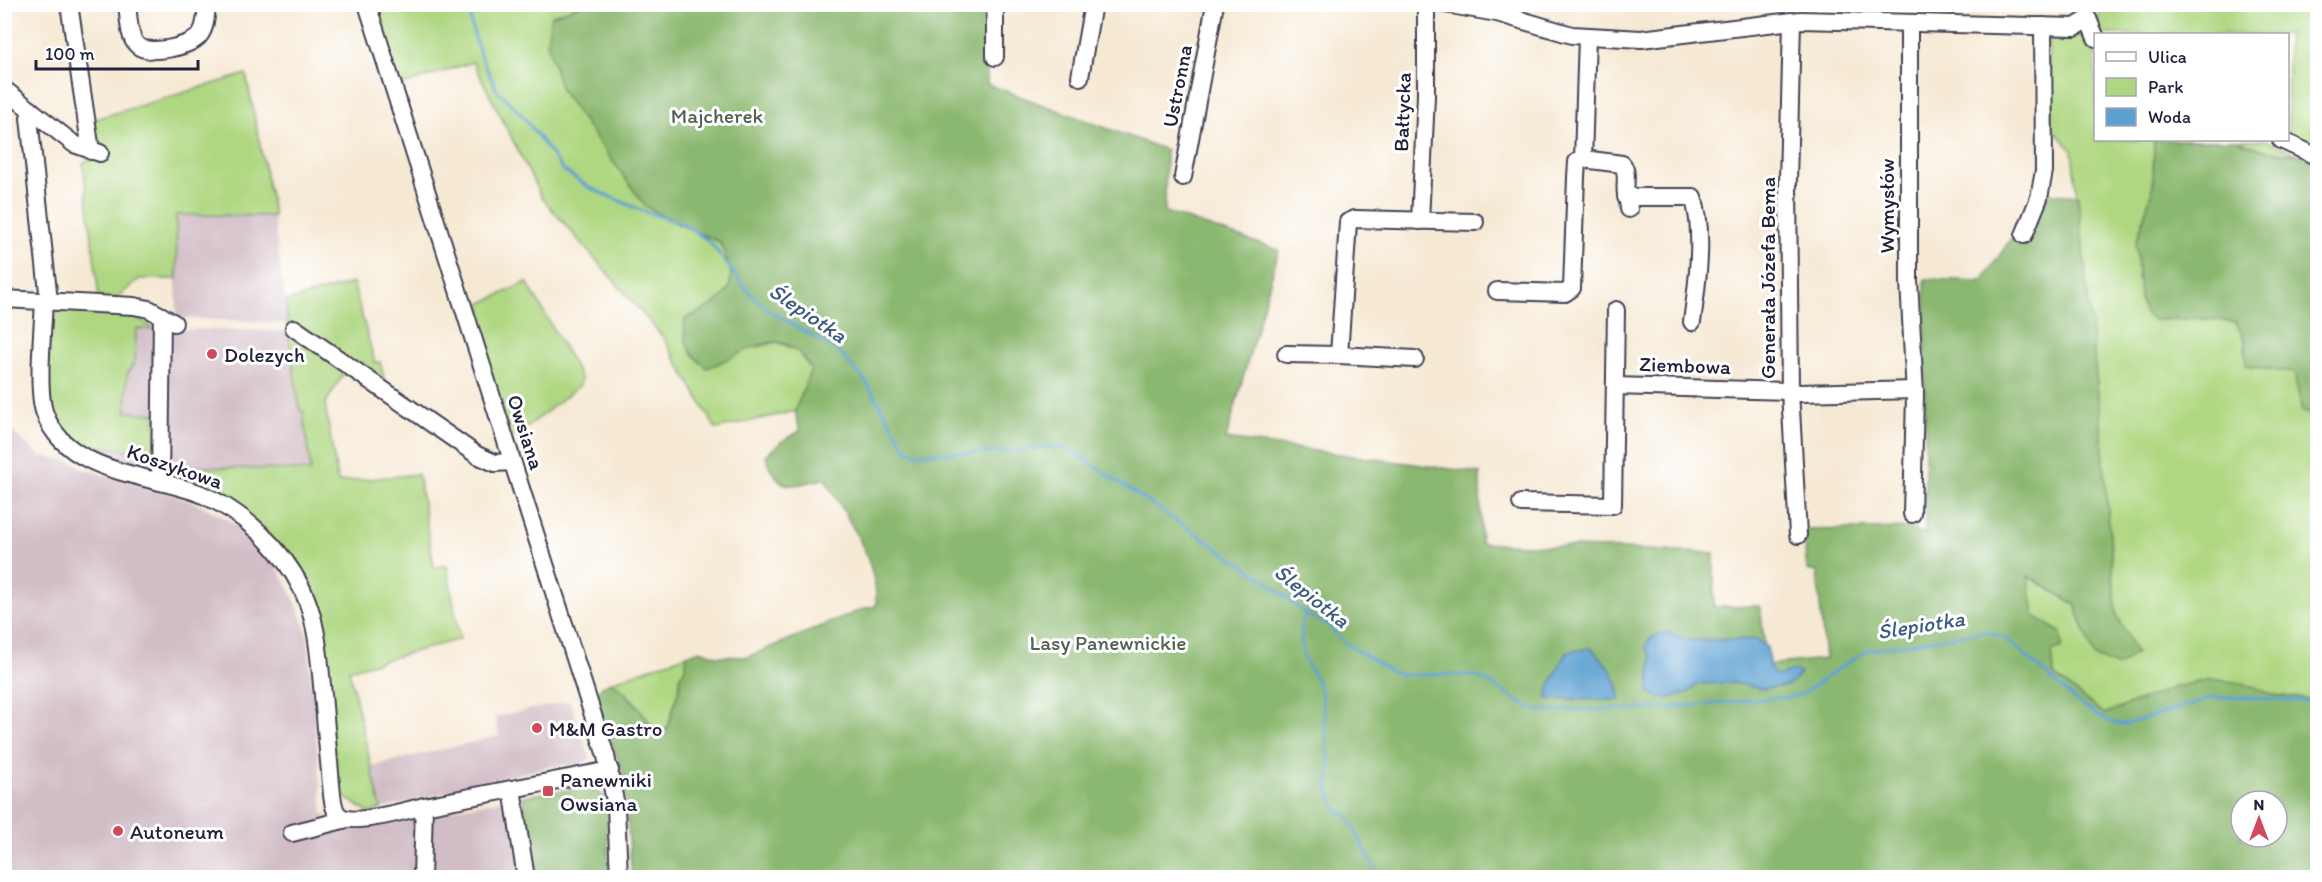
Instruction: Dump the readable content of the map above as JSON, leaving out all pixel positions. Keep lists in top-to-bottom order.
{
  "streets": {
    "street": [
      "Ustronna",
      "Bałtycka",
      "Wymysłów",
      "Generała Józefa Bema",
      "Ziembowa",
      "Owsiana",
      "Koszykowa"
    ]
  },
  "crossings": [
    ["Generała Józefa Bema", "Ziembowa"]
  ],
  "water": ["Ślepiotka"],
  "parks": ["Majcherek", "Lasy Panewnickie"],
  "places": {
    "other": ["Dolezych", "M&M Gastro", "Autoneum"],
    "transit": ["Panewniki Owsiana"]
  },
  "legend": ["Ulica", "Park", "Woda"],
  "scale_bar": "100 m",
  "north": "top"
}
